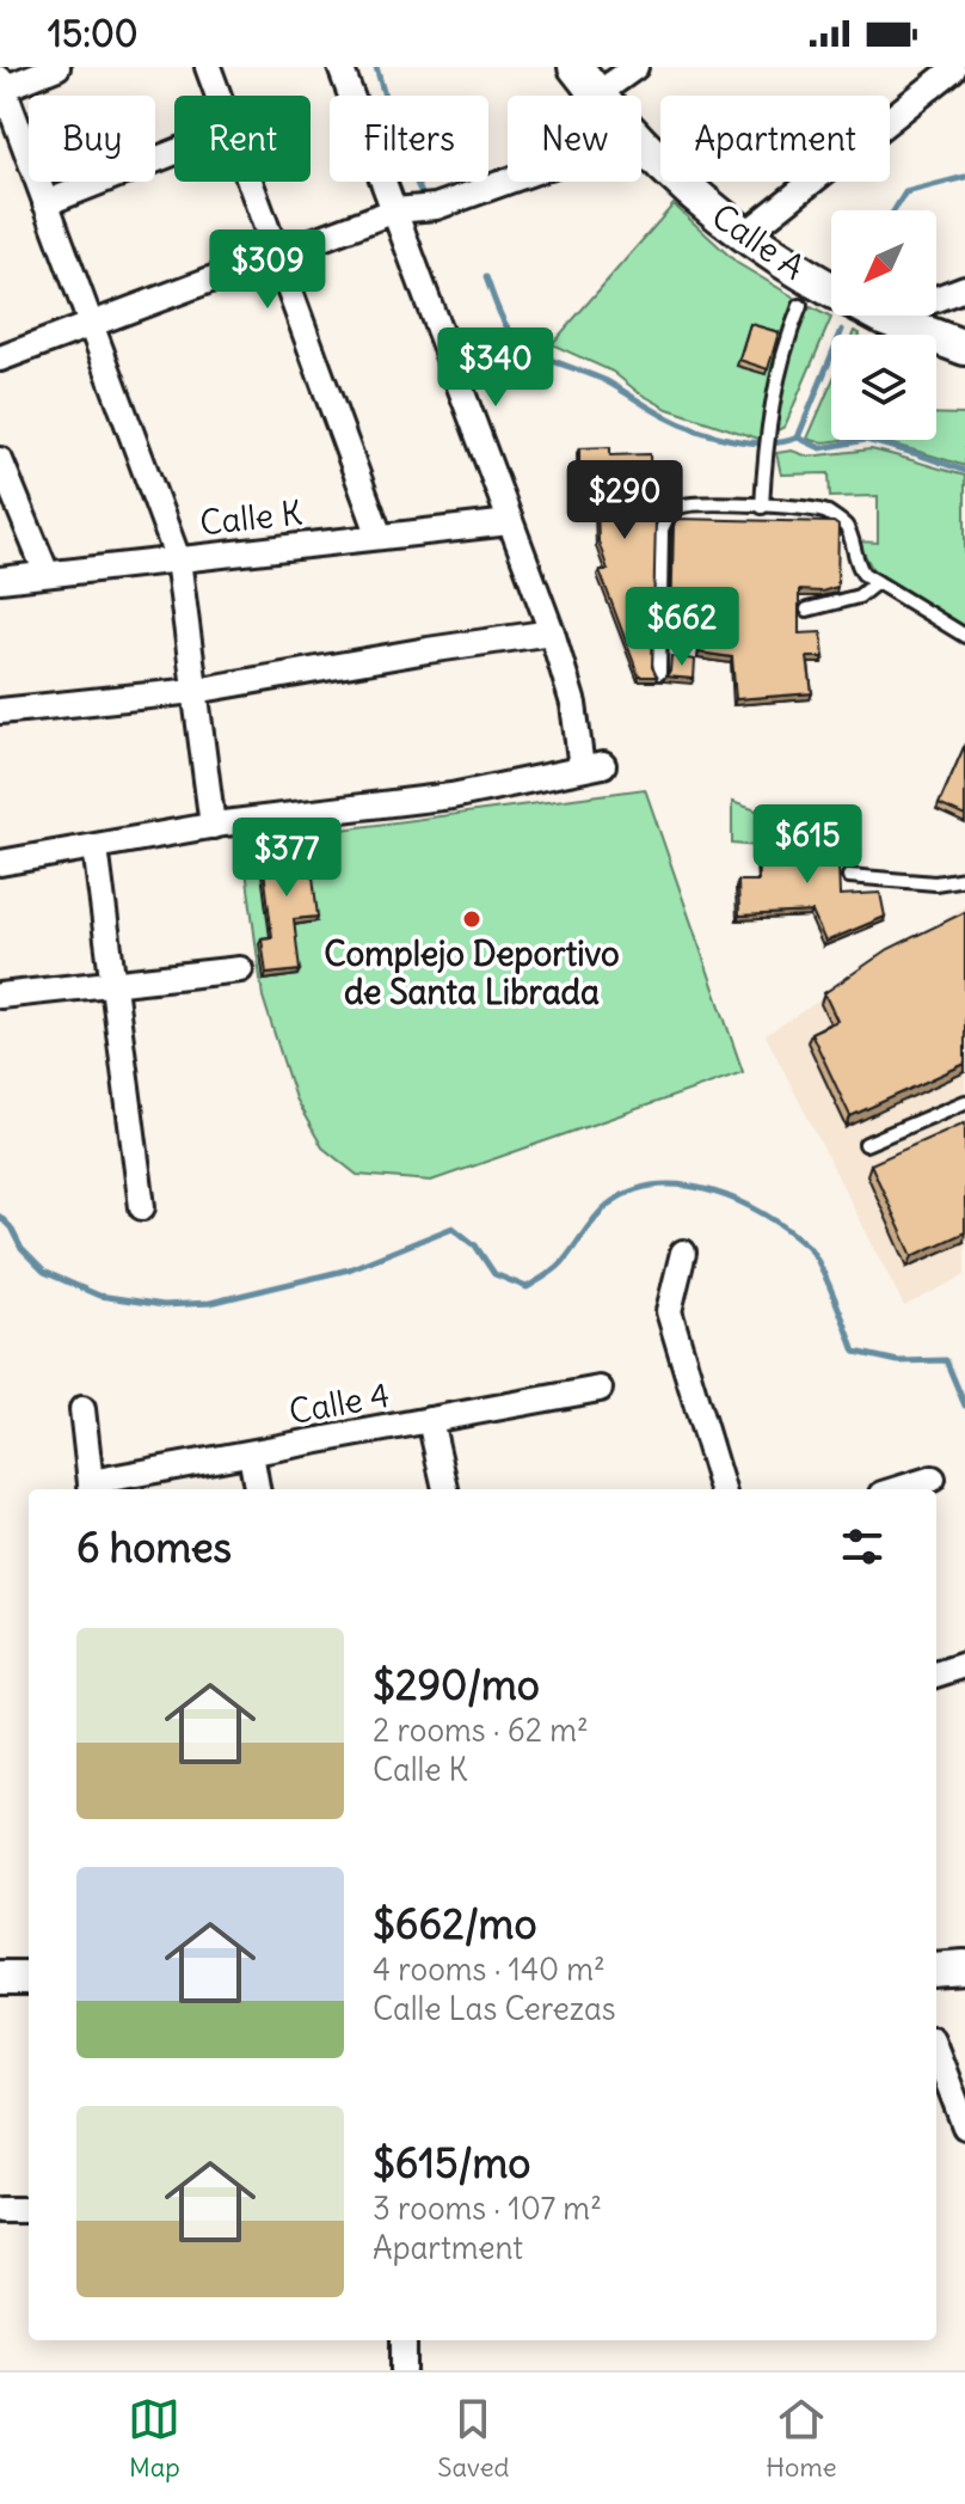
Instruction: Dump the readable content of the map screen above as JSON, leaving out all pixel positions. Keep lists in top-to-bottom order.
{
  "streets": {
    "street": ["Calle A", "Calle K", "Calle 4"]
  },
  "places": ["Complejo Deportivo de Santa Librada"],
  "north": "bottom left",
  "page": {
    "status": "15:00",
    "chip": [
      "Buy",
      "Rent",
      "Filters",
      "New",
      "Apartment"
    ],
    "price": [
      "$309",
      "$340",
      "$290",
      "$662",
      "$615",
      "$377"
    ],
    "heading": "6 homes",
    "list": [
      {
        "name": "$290/mo",
        "note": "2 rooms · 62 m² · Calle K"
      },
      {
        "name": "$662/mo",
        "note": "4 rooms · 140 m² · Calle Las Cerezas"
      },
      {
        "name": "$615/mo",
        "note": "3 rooms · 107 m² · Apartment"
      }
    ],
    "tabs": ["Map", "Saved", "Home"]
  }
}
